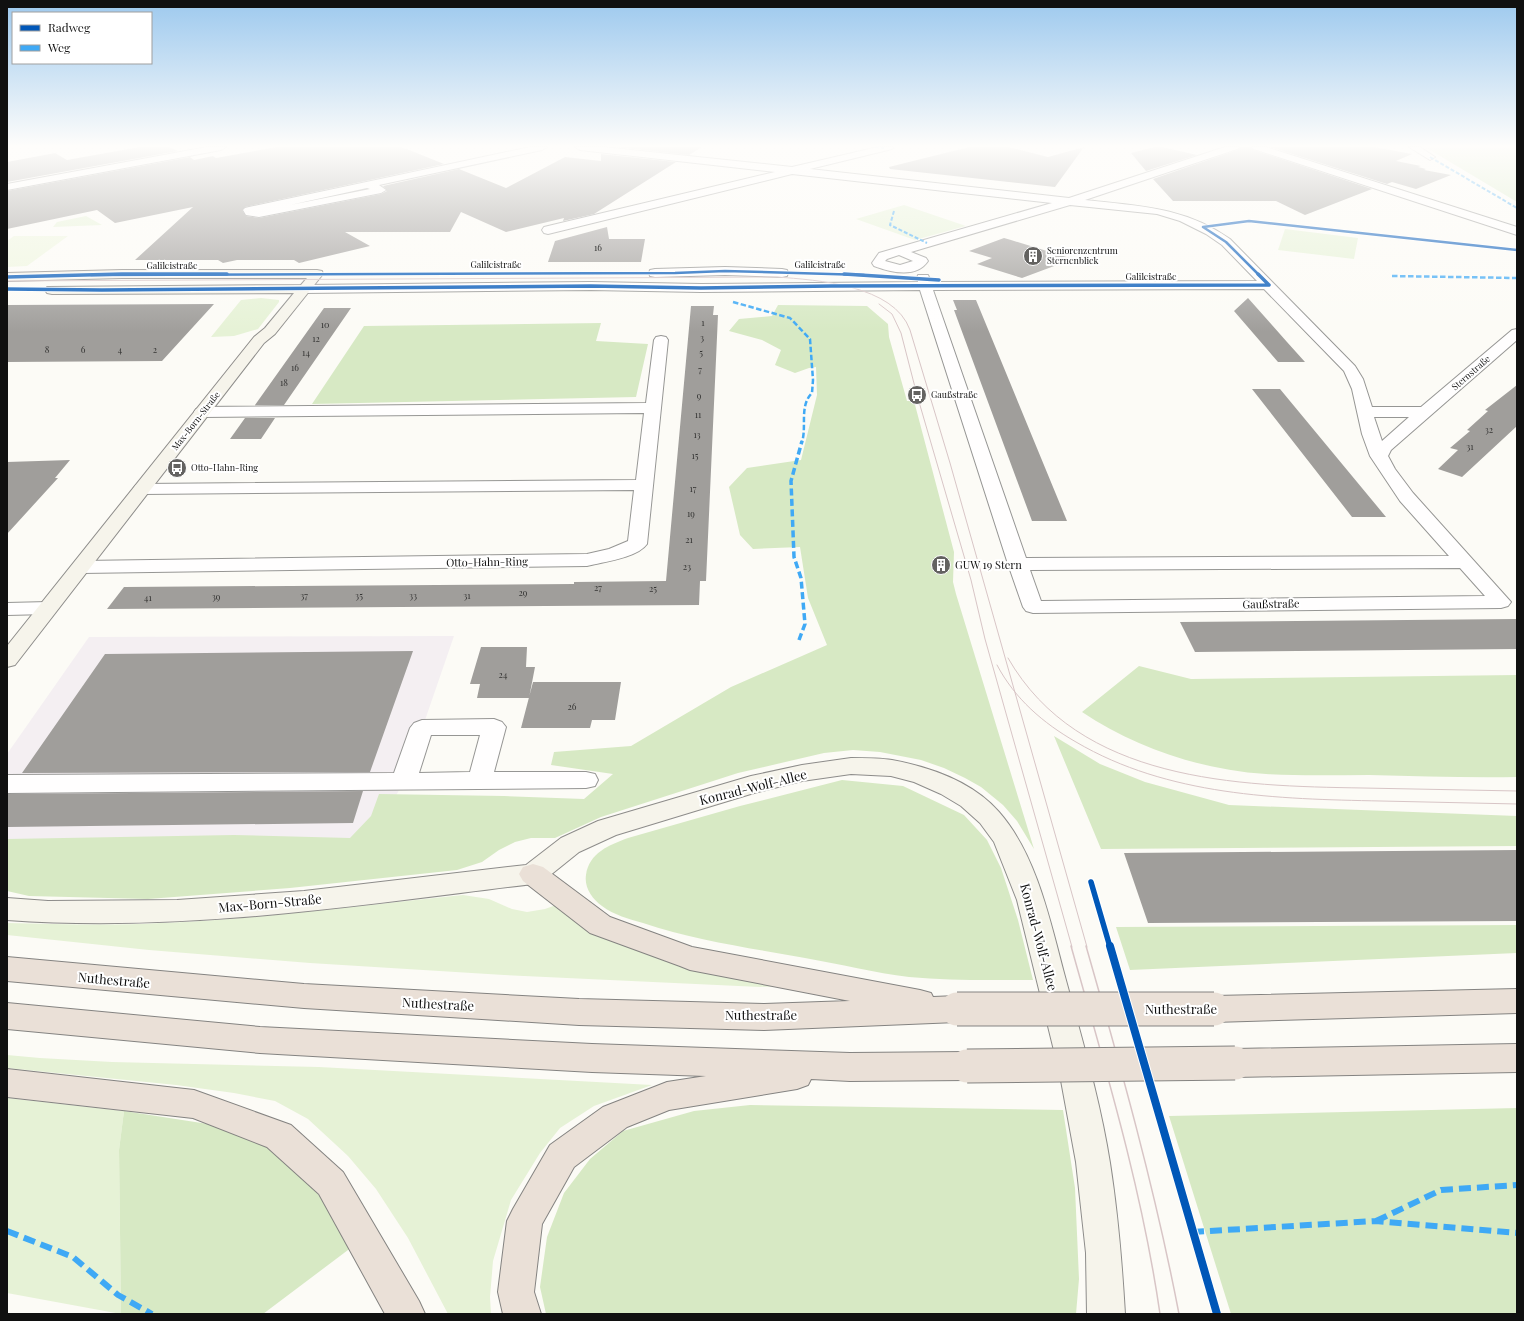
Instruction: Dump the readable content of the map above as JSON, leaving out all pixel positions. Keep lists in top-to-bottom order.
{
  "streets": {
    "highway": ["Nuthestraße"],
    "street": [
      "Galileistraße",
      "Sternstraße",
      "Max-Born-Straße",
      "Otto-Hahn-Ring",
      "Gaußstraße",
      "Konrad-Wolf-Allee"
    ]
  },
  "crossings": [
    ["Galileistraße", "Max-Born-Straße"],
    ["Galileistraße", "Gaußstraße"],
    ["Sternstraße", "Gaußstraße"],
    ["Max-Born-Straße", "Otto-Hahn-Ring"],
    ["Max-Born-Straße", "Konrad-Wolf-Allee"]
  ],
  "places": {
    "building": ["Seniorenzentrum Sternenblick", "GUW 19 Stern"],
    "bus stop": ["Gaußstraße", "Otto-Hahn-Ring"]
  },
  "house_numbers": [
    "16",
    "1",
    "10",
    "3",
    "12",
    "8",
    "6",
    "4",
    "2",
    "14",
    "5",
    "16",
    "7",
    "18",
    "9",
    "11",
    "32",
    "13",
    "31",
    "15",
    "17",
    "19",
    "21",
    "23",
    "27",
    "25",
    "29",
    "37",
    "35",
    "33",
    "31",
    "39",
    "41",
    "24",
    "26"
  ],
  "legend": ["Radweg", "Weg"]
}
